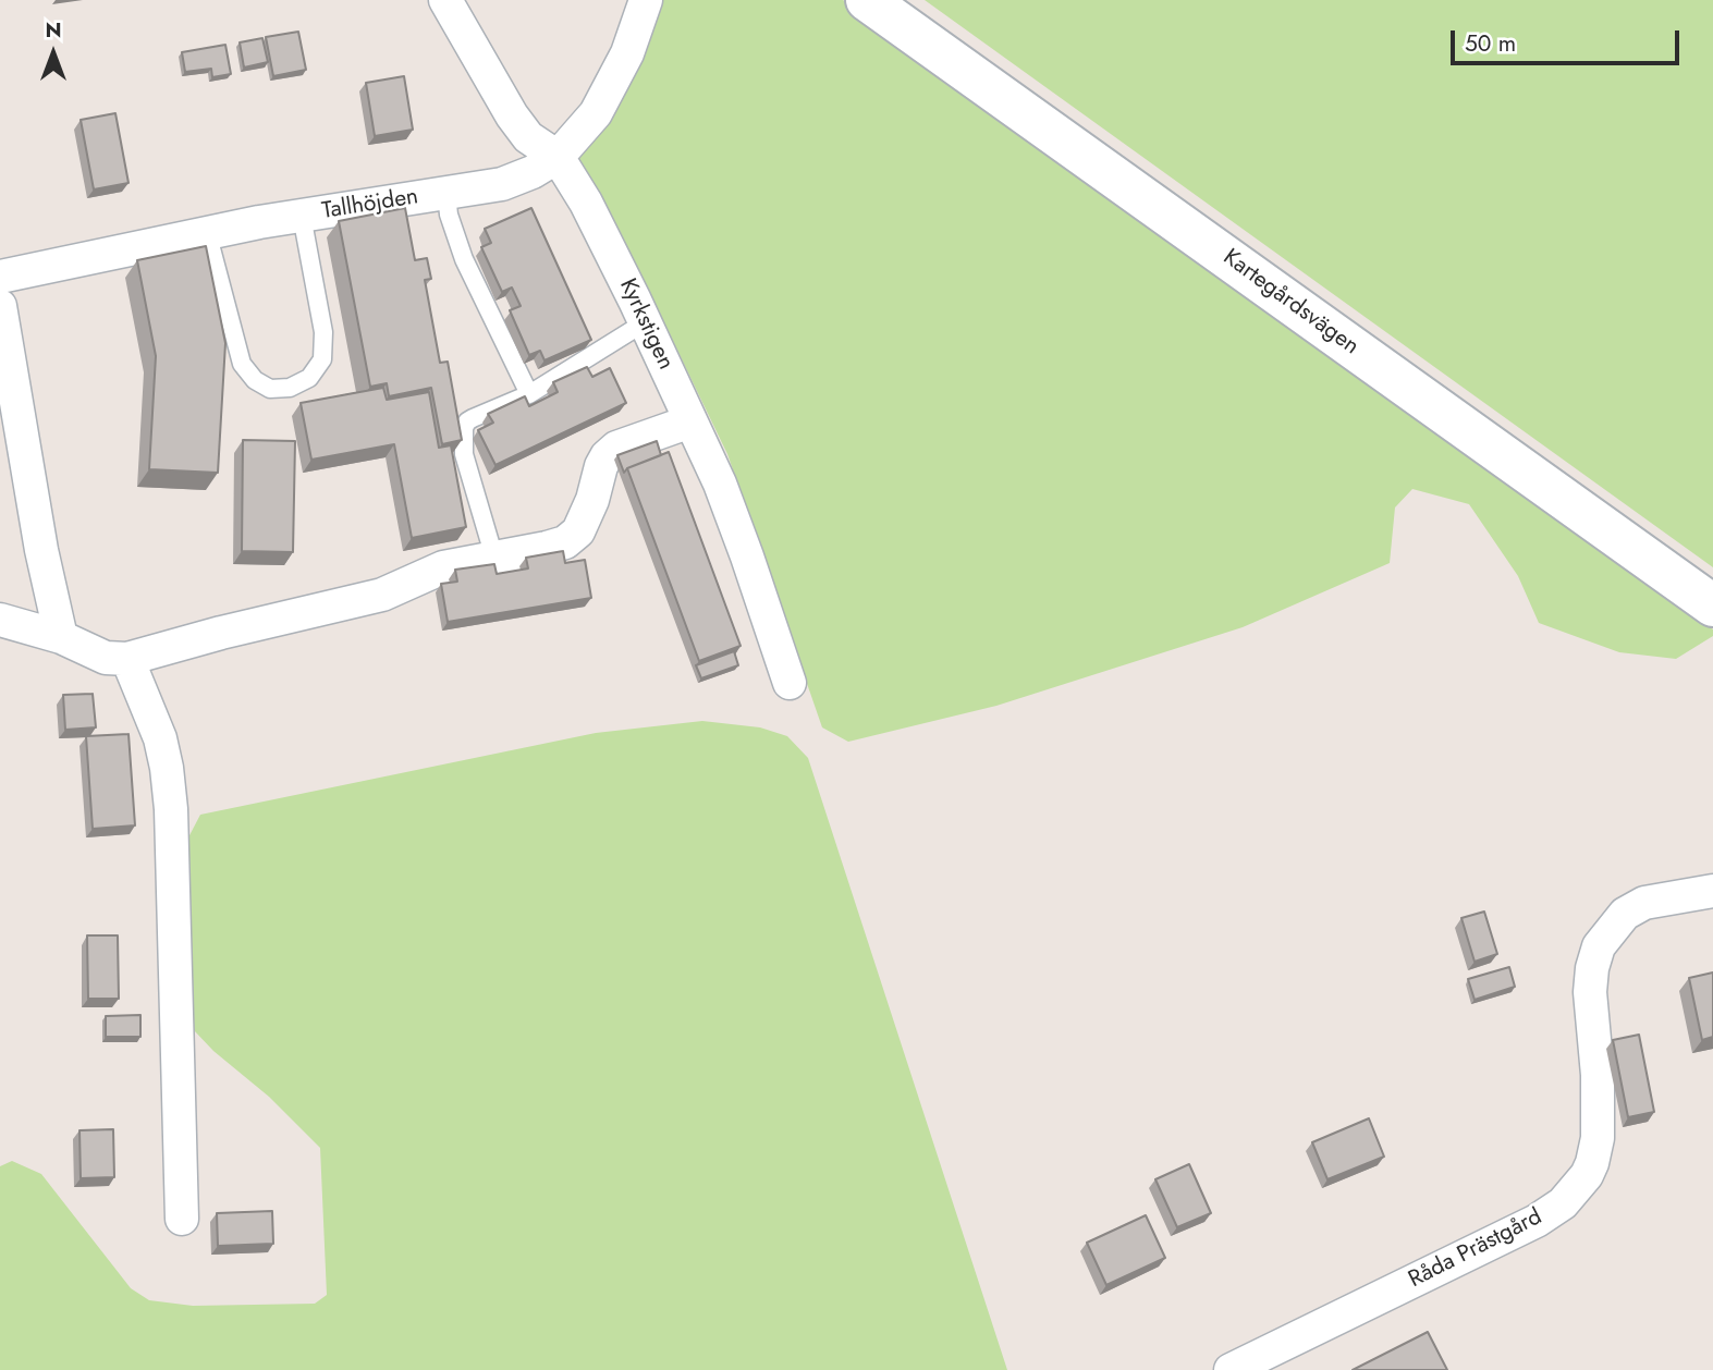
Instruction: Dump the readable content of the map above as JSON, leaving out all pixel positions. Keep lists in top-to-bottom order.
{
  "streets": {
    "street": [
      "Tallhöjden",
      "Kartegårdsvägen",
      "Kyrkstigen",
      "Råda Prästgård"
    ]
  },
  "crossings": [
    ["Tallhöjden", "Kyrkstigen"]
  ],
  "scale_bar": "50 m",
  "north": "top"
}
